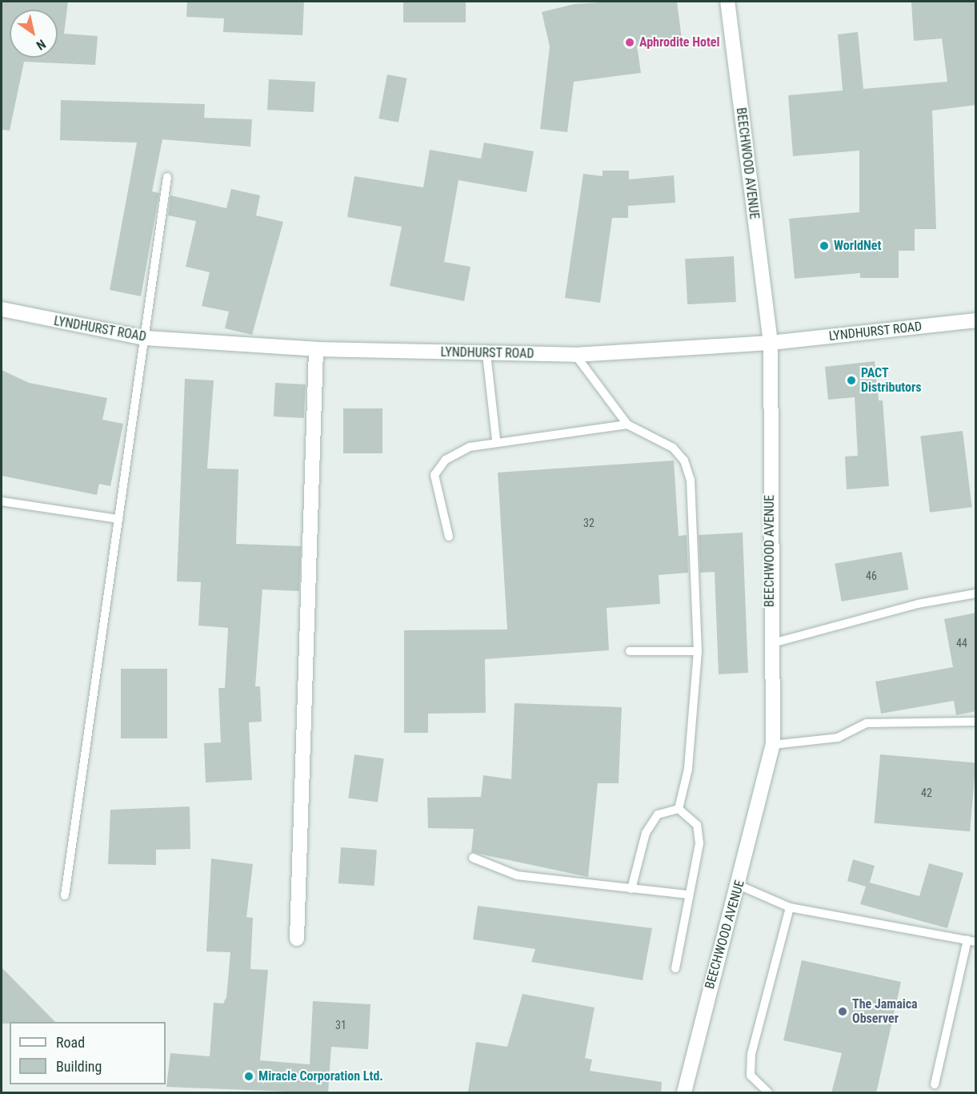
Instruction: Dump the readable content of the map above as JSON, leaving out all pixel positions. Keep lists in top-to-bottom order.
{
  "streets": {
    "street": ["BEECHWOOD AVENUE", "LYNDHURST ROAD"]
  },
  "crossings": [
    ["BEECHWOOD AVENUE", "LYNDHURST ROAD"]
  ],
  "places": [
    "Aphrodite Hotel",
    "WorldNet",
    "PACT Distributors",
    "The Jamaica Observer",
    "Miracle Corporation Ltd."
  ],
  "house_numbers": [
    "32",
    "46",
    "44",
    "42",
    "31"
  ],
  "legend": ["Road", "Building"],
  "north": "bottom right"
}
